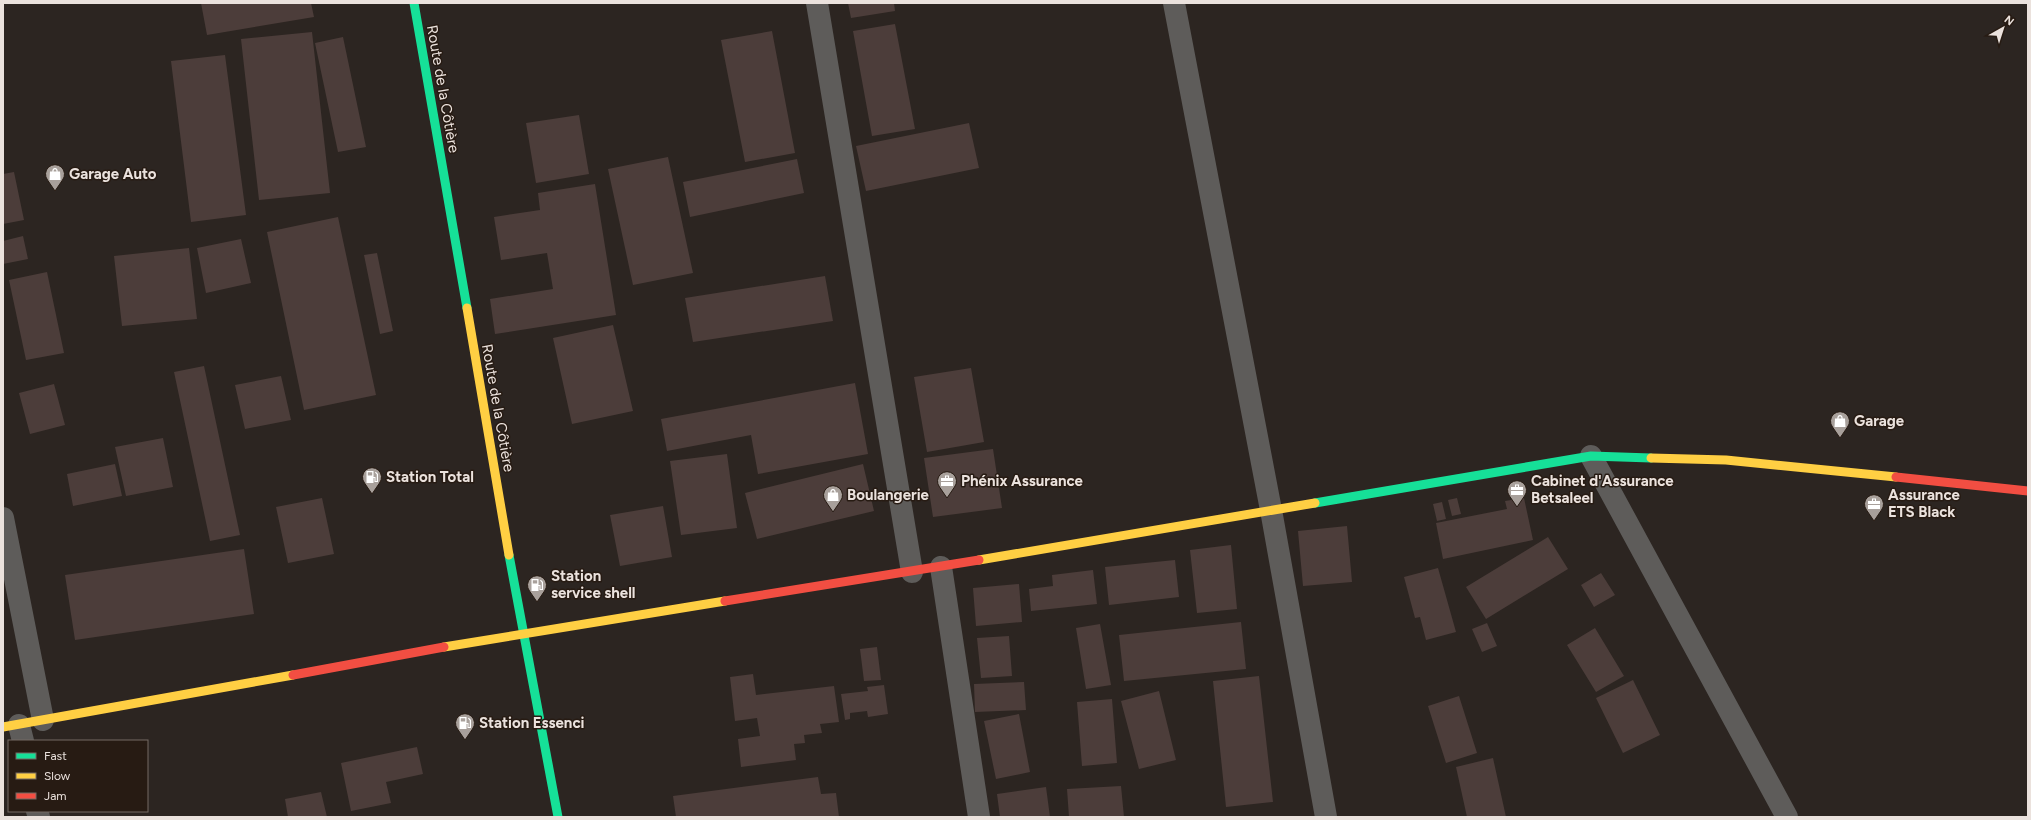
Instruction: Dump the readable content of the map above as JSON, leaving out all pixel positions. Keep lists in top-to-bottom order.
{
  "streets": {
    "street": ["Route de la Côtière"]
  },
  "places": {
    "shop": ["Garage Auto", "Garage", "Boulangerie"],
    "fuel station": ["Station Total", "Station service shell", "Station Essenci"],
    "office": ["Phénix Assurance", "Cabinet d'Assurance Betsaleel", "Assurance ETS Black"]
  },
  "legend": ["Fast", "Slow", "Jam"],
  "north": "top right"
}
